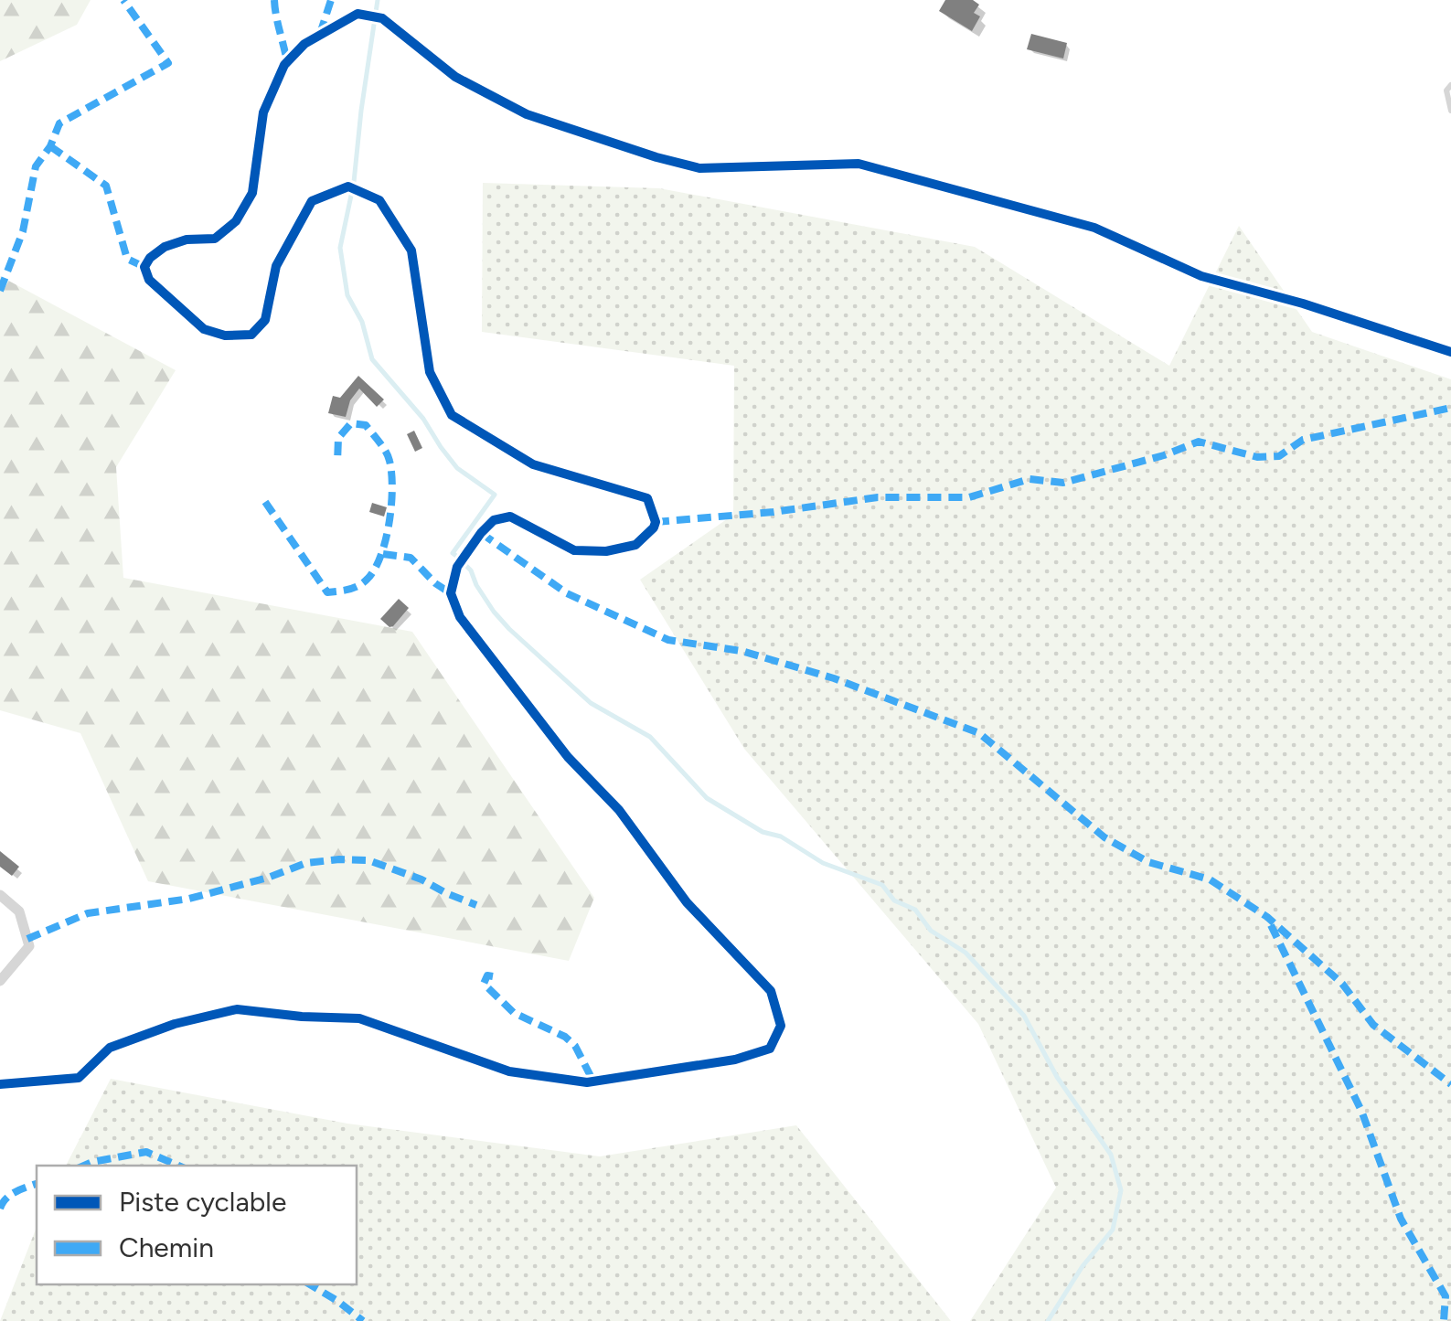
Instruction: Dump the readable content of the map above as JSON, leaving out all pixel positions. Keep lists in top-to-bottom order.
{
  "legend": ["Piste cyclable", "Chemin"]
}
